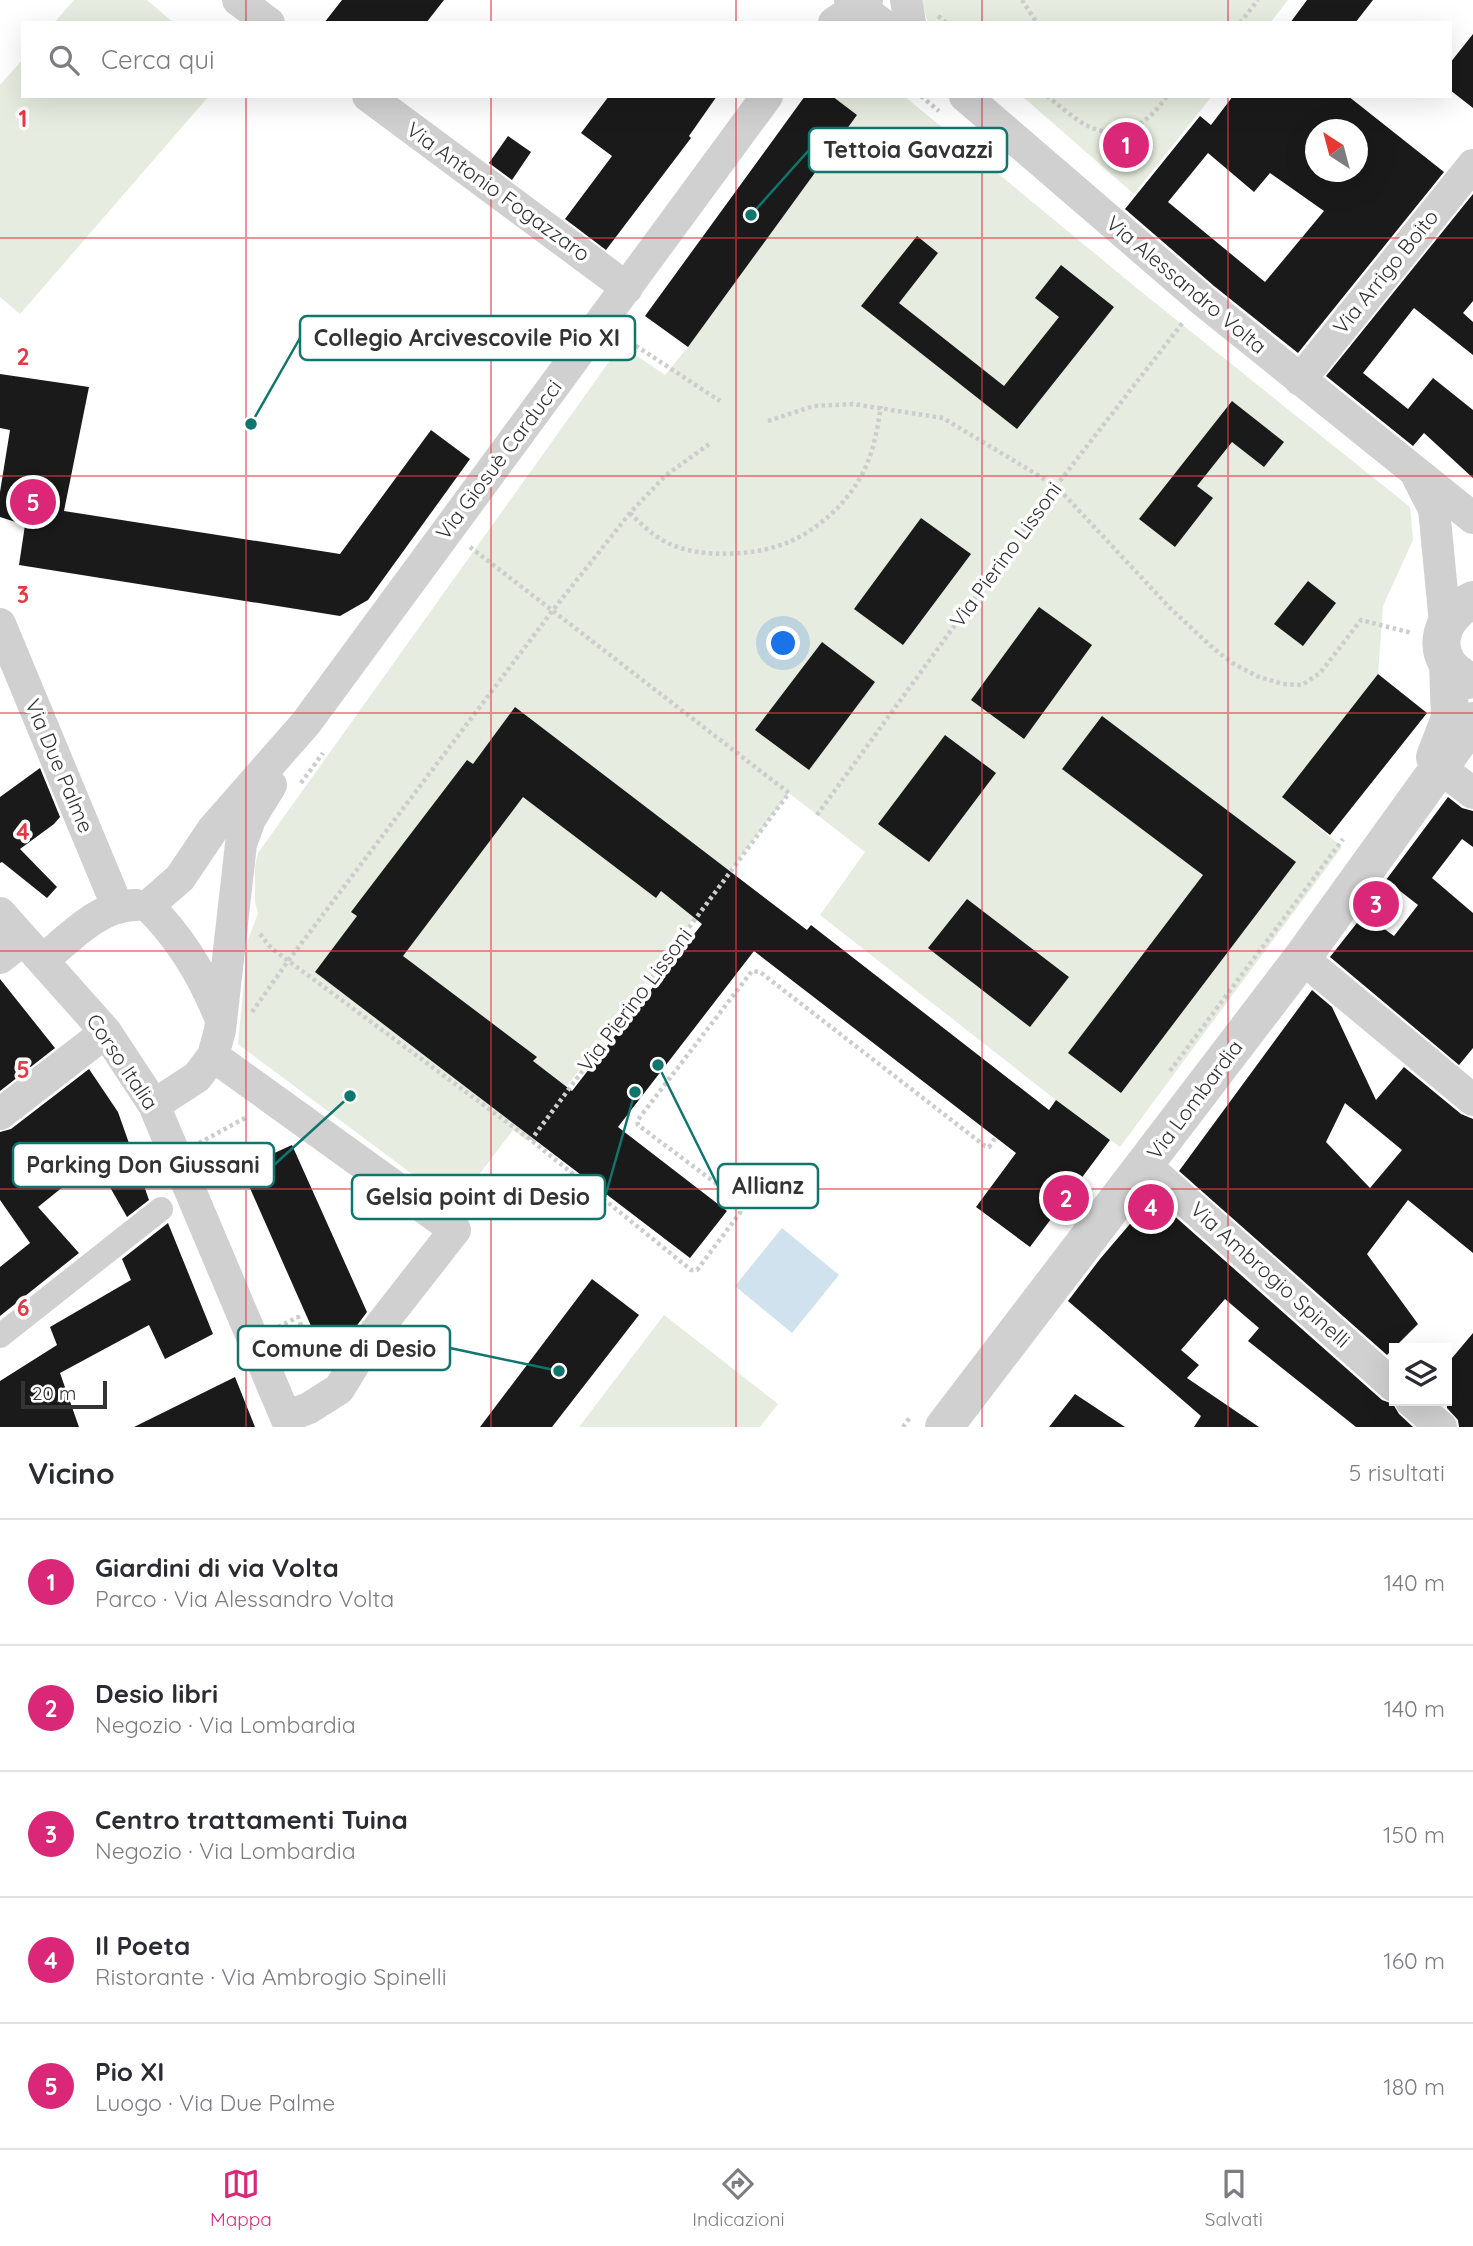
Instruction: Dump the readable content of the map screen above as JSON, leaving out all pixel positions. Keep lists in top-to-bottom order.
{
  "streets": {
    "street": [
      "Via Antonio Fogazzaro",
      "Via Arrigo Boito",
      "Via Alessandro Volta",
      "Via Giosuè Carducci",
      "Via Due Palme",
      "Corso Italia",
      "Via Lombardia",
      "Via Ambrogio Spinelli"
    ],
    "path": ["Via Pierino Lissoni"]
  },
  "crossings": [
    ["Via Antonio Fogazzaro", "Via Giosuè Carducci"],
    ["Via Arrigo Boito", "Via Alessandro Volta"],
    ["Via Alessandro Volta", "Via Pierino Lissoni"],
    ["Via Alessandro Volta", "Via Lombardia"],
    ["Via Giosuè Carducci", "Via Due Palme"],
    ["Via Giosuè Carducci", "Corso Italia"],
    ["Via Lombardia", "Via Ambrogio Spinelli"]
  ],
  "places": [
    "Tettoia Gavazzi",
    "Collegio Arcivescovile Pio XI",
    "Allianz",
    "Gelsia point di Desio",
    "Parking Don Giussani",
    "Comune di Desio"
  ],
  "scale_bar": "20 m",
  "north": "top left",
  "page": {
    "search": "Cerca qui",
    "pins": [
      "1",
      "5",
      "3",
      "2",
      "4"
    ],
    "scale": "20 m",
    "heading": ["Vicino", "5 risultati"],
    "list": [
      {
        "mark": "1",
        "name": "Giardini di via Volta",
        "note": "Parco · Via Alessandro Volta",
        "value": "140 m"
      },
      {
        "mark": "2",
        "name": "Desio libri",
        "note": "Negozio · Via Lombardia",
        "value": "140 m"
      },
      {
        "mark": "3",
        "name": "Centro trattamenti Tuina",
        "note": "Negozio · Via Lombardia",
        "value": "150 m"
      },
      {
        "mark": "4",
        "name": "Il Poeta",
        "note": "Ristorante · Via Ambrogio Spinelli",
        "value": "160 m"
      },
      {
        "mark": "5",
        "name": "Pio XI",
        "note": "Luogo · Via Due Palme",
        "value": "180 m"
      }
    ],
    "nav": ["Mappa", "Indicazioni", "Salvati"]
  },
  "grid": {
    "rows": [
      "1",
      "2",
      "3",
      "4",
      "5",
      "6"
    ]
  }
}
